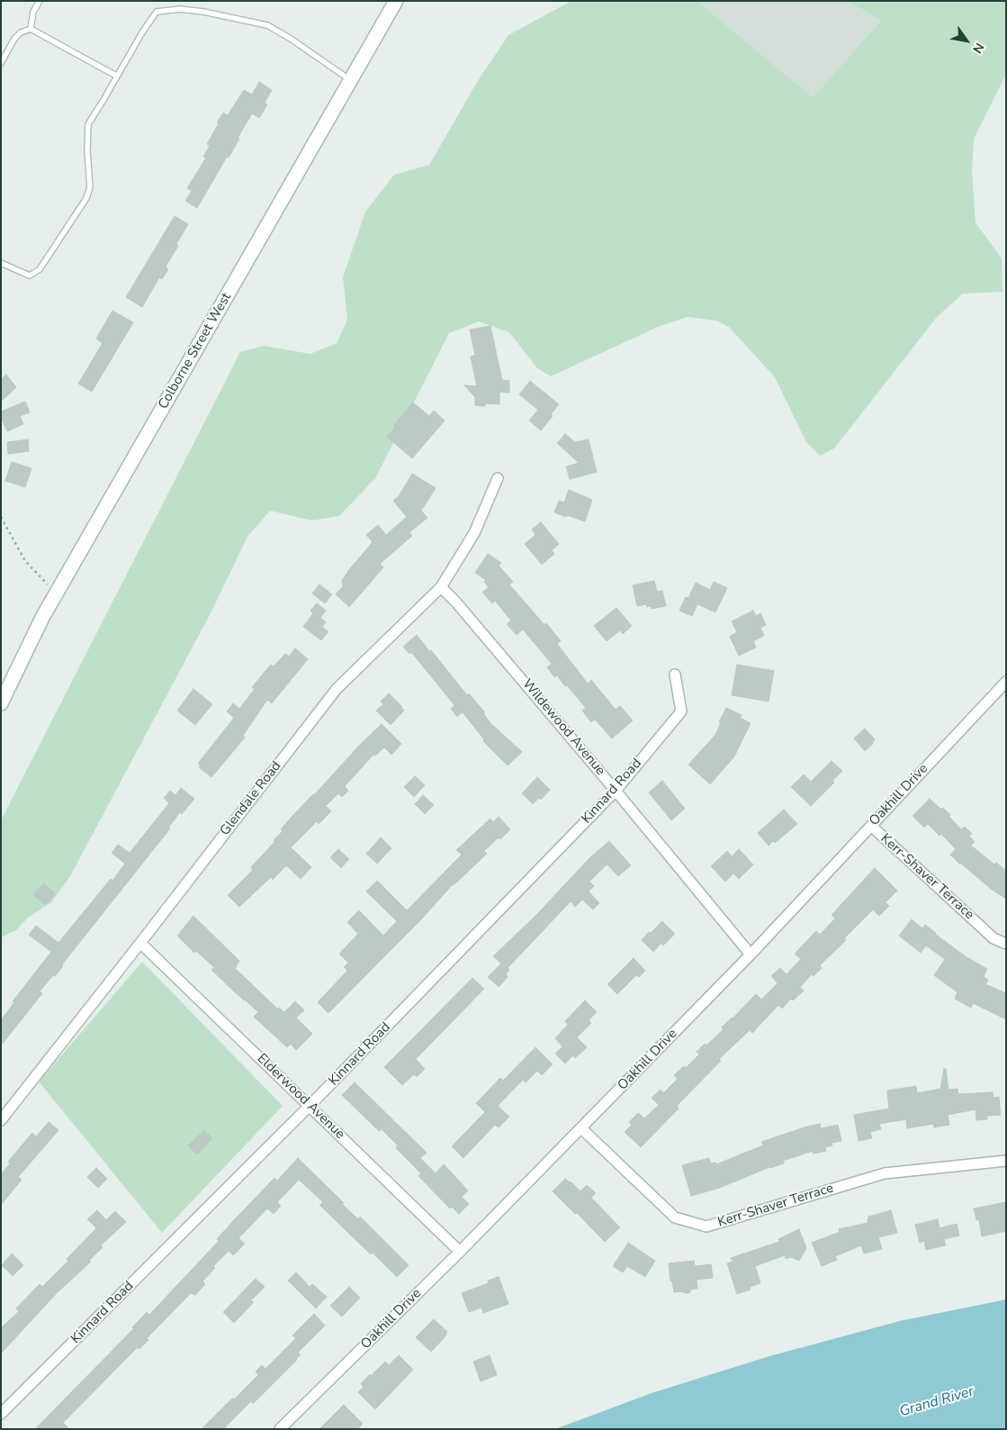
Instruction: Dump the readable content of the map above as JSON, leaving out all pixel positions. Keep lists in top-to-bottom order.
{
  "streets": {
    "main road": ["Colborne Street West"],
    "street": [
      "Wildewood Avenue",
      "Kinnard Road",
      "Oakhill Drive",
      "Glendale Road",
      "Kerr-Shaver Terrace",
      "Elderwood Avenue"
    ]
  },
  "crossings": [
    ["Wildewood Avenue", "Kinnard Road"],
    ["Wildewood Avenue", "Oakhill Drive"],
    ["Wildewood Avenue", "Glendale Road"],
    ["Kinnard Road", "Elderwood Avenue"],
    ["Oakhill Drive", "Kerr-Shaver Terrace"],
    ["Oakhill Drive", "Elderwood Avenue"],
    ["Glendale Road", "Elderwood Avenue"]
  ],
  "water": ["Grand River"],
  "north": "bottom right"
}
